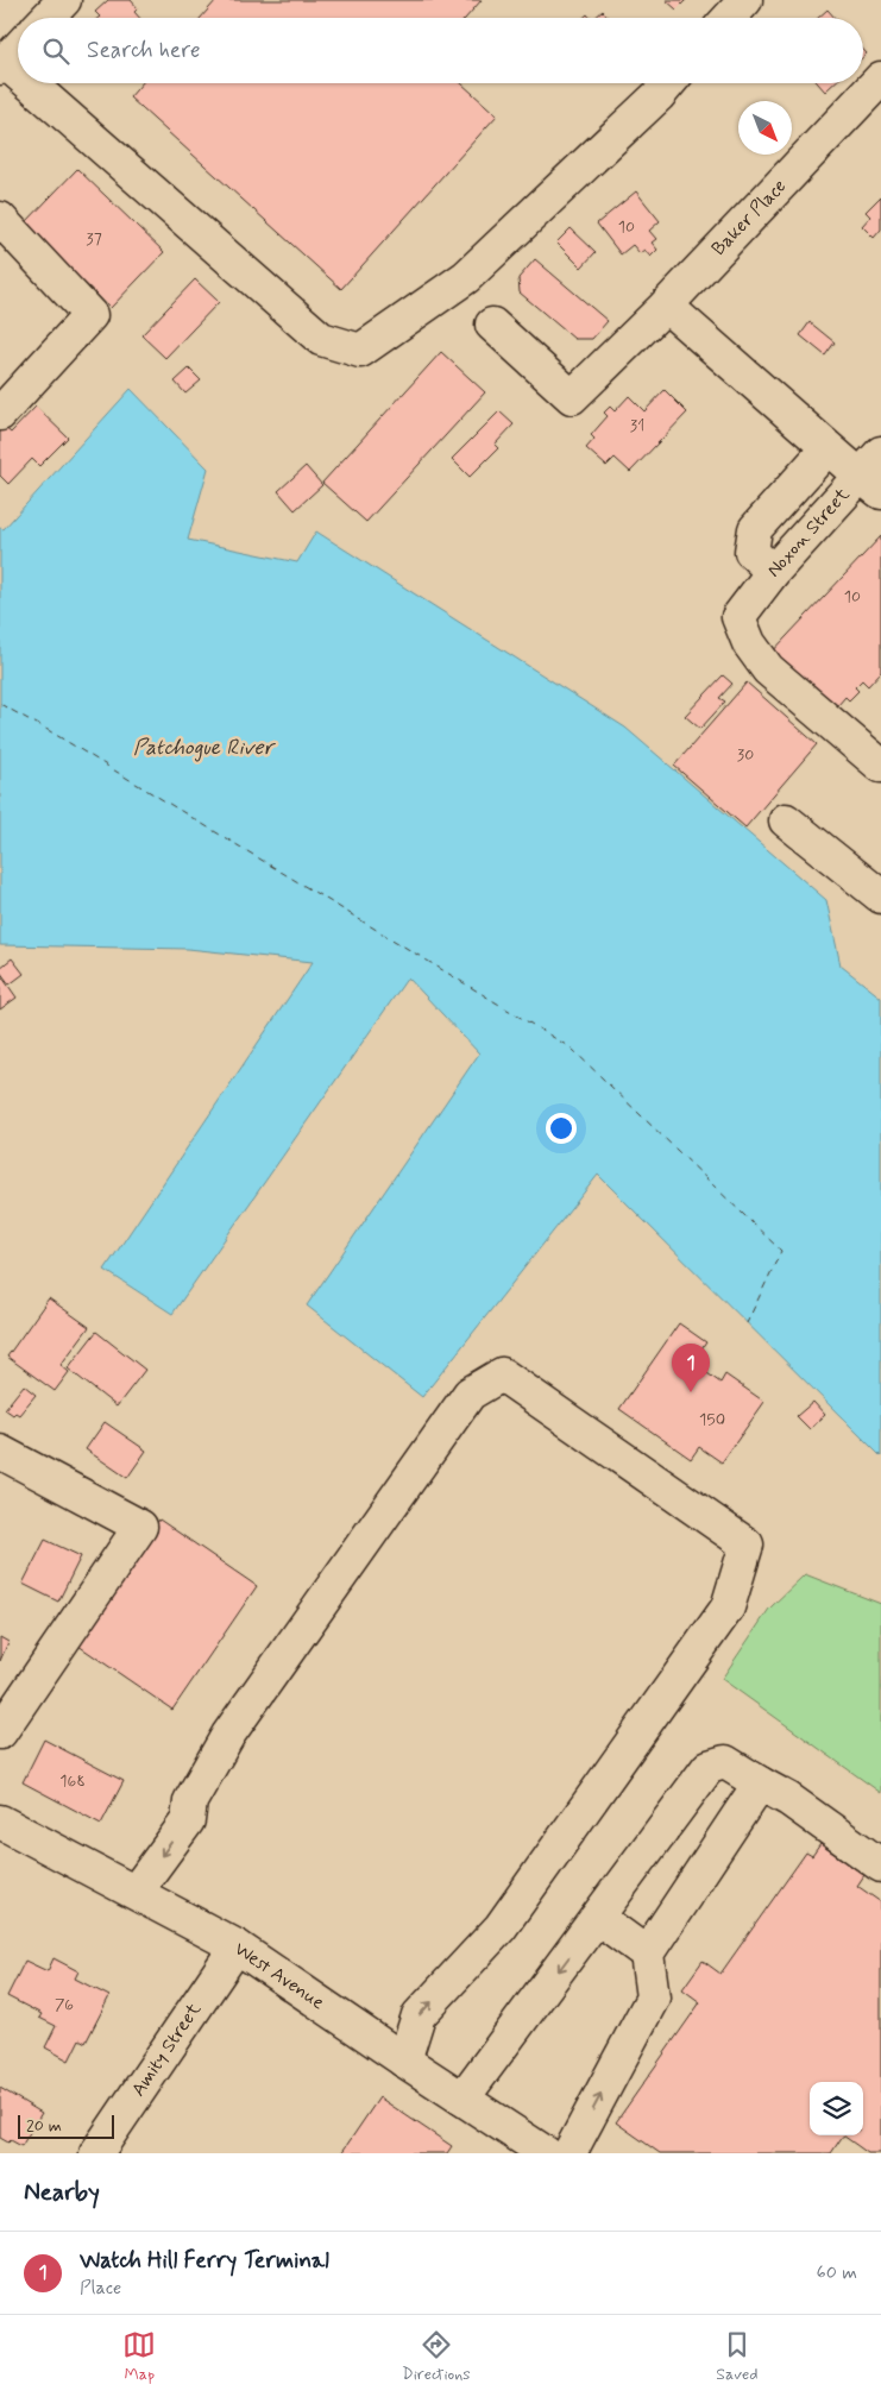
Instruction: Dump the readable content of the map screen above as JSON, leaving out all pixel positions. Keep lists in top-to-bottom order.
{
  "streets": {
    "street": [
      "Baker Place",
      "Noxon Street",
      "West Avenue",
      "Amity Street"
    ]
  },
  "crossings": [
    ["West Avenue", "Amity Street"]
  ],
  "water": ["Patchogue River"],
  "house_numbers": [
    "10",
    "37",
    "31",
    "10",
    "30",
    "150",
    "168",
    "76"
  ],
  "scale_bar": "20 m",
  "north": "bottom right",
  "page": {
    "search": "Search here",
    "pins": "1",
    "scale": "20 m",
    "heading": "Nearby",
    "list": [
      {
        "mark": "1",
        "name": "Watch Hill Ferry Terminal",
        "note": "Place",
        "value": "60 m"
      }
    ],
    "nav": ["Map", "Directions", "Saved"]
  }
}
